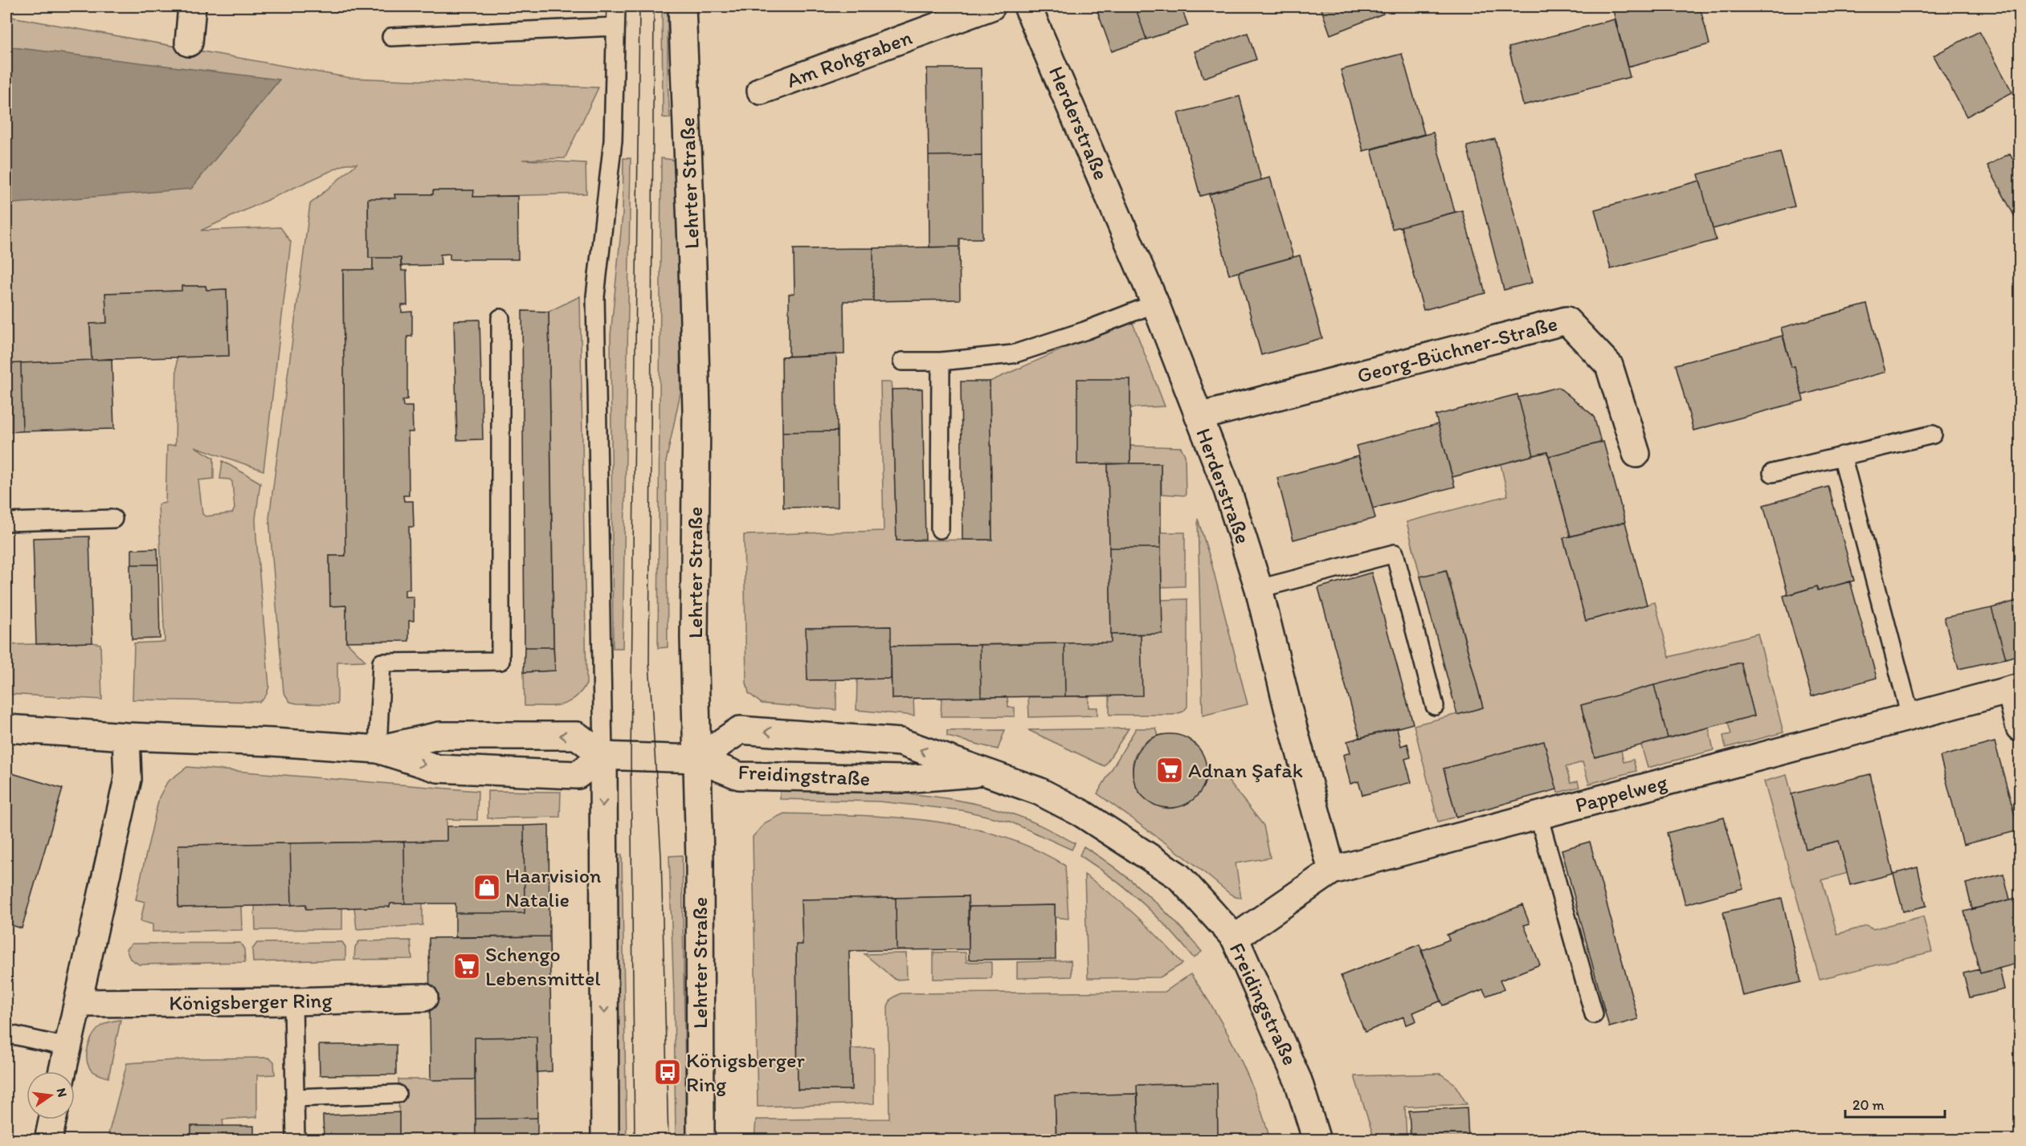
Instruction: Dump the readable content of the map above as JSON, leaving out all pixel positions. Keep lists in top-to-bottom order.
{
  "streets": {
    "street": [
      "Am Rohgraben",
      "Herderstraße",
      "Lehrter Straße",
      "Georg-Büchner-Straße",
      "Freidingstraße",
      "Pappelweg",
      "Königsberger Ring"
    ]
  },
  "crossings": [
    ["Herderstraße", "Georg-Büchner-Straße"],
    ["Herderstraße", "Pappelweg"],
    ["Lehrter Straße", "Freidingstraße"]
  ],
  "places": {
    "supermarket": ["Adnan Şafak", "Schengo Lebensmittel"],
    "shop": ["Haarvision Natalie"],
    "bus stop": ["Königsberger Ring"]
  },
  "scale_bar": "20 m",
  "north": "right"
}
